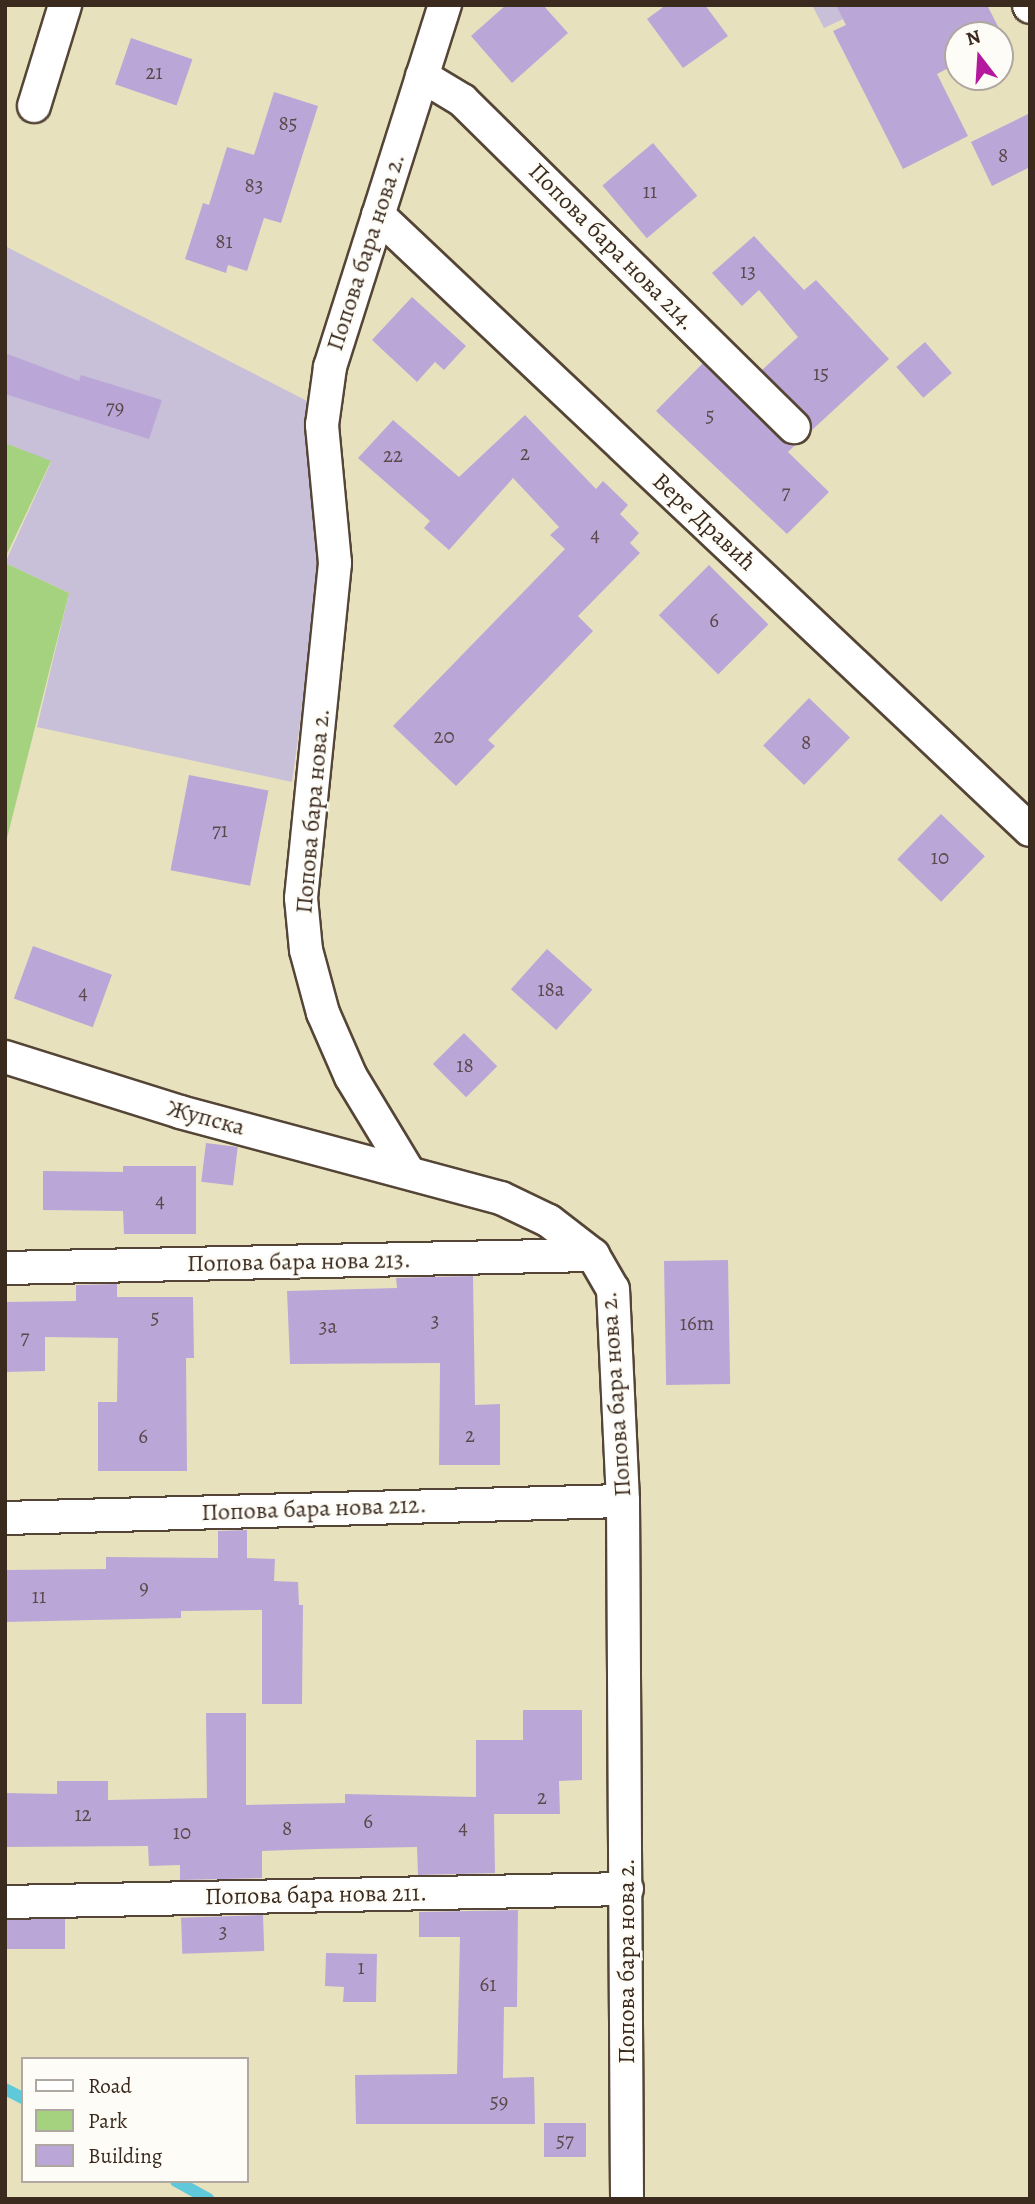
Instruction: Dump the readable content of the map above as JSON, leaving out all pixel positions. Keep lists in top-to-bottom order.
{
  "streets": {
    "street": [
      "Попова бара нова 214.",
      "Попова бара нова 2.",
      "Вере Дравић",
      "Жупска",
      "Попова бара нова 213.",
      "Попова бара нова 212.",
      "Попова бара нова 211."
    ]
  },
  "crossings": [
    ["Попова бара нова 214.", "Попова бара нова 2."],
    ["Попова бара нова 2.", "Вере Дравић"],
    ["Попова бара нова 2.", "Жупска"],
    ["Попова бара нова 2.", "Попова бара нова 213."],
    ["Попова бара нова 2.", "Попова бара нова 212."],
    ["Попова бара нова 2.", "Попова бара нова 211."]
  ],
  "house_numbers": [
    "21",
    "85",
    "8",
    "83",
    "11",
    "81",
    "13",
    "15",
    "79",
    "5",
    "2",
    "22",
    "7",
    "4",
    "6",
    "20",
    "8",
    "71",
    "10",
    "18a",
    "4",
    "18",
    "4",
    "5",
    "3",
    "16m",
    "3a",
    "7",
    "2",
    "6",
    "9",
    "11",
    "2",
    "12",
    "6",
    "4",
    "8",
    "10",
    "3",
    "1",
    "61",
    "59",
    "57"
  ],
  "legend": ["Road", "Park", "Building"],
  "north": "top"
}
